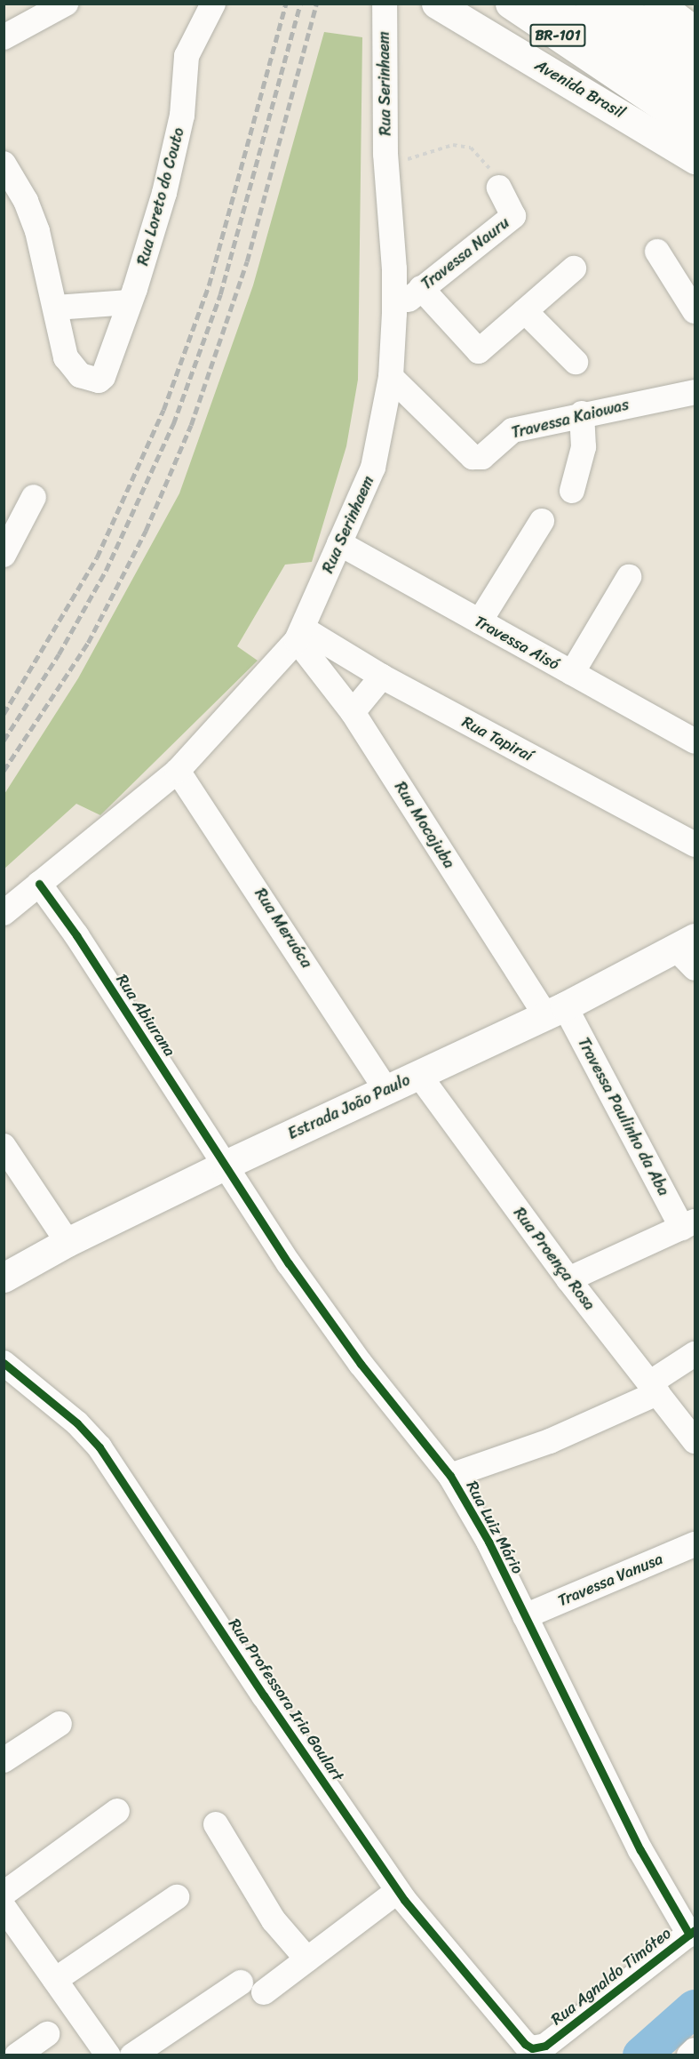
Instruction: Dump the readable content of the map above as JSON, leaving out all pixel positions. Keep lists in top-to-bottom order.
{
  "streets": {
    "main road": ["BR-101", "Avenida Brasil", "Estrada João Paulo"],
    "street": [
      "Rua Serinhaem",
      "Rua Loreto do Couto",
      "Travessa Nauru",
      "Travessa Kaiowas",
      "Travessa Aisó",
      "Rua Tapiraí",
      "Rua Mocajuba",
      "Rua Meruóca",
      "Rua Abiurana",
      "Travessa Paulinho da Aba",
      "Rua Proença Rosa",
      "Rua Luiz Mário",
      "Travessa Vanusa",
      "Rua Professora Iria Goulart",
      "Rua Agnaldo Timóteo"
    ]
  },
  "crossings": [
    ["Rua Serinhaem", "Travessa Nauru"],
    ["Rua Serinhaem", "Travessa Kaiowas"],
    ["Rua Serinhaem", "Travessa Aisó"],
    ["Rua Serinhaem", "Rua Tapiraí"],
    ["Rua Serinhaem", "Rua Mocajuba"],
    ["Rua Serinhaem", "Rua Meruóca"],
    ["Rua Serinhaem", "Rua Abiurana"],
    ["Rua Tapiraí", "Rua Mocajuba"],
    ["Rua Mocajuba", "Estrada João Paulo"],
    ["Rua Mocajuba", "Travessa Paulinho da Aba"],
    ["Rua Meruóca", "Estrada João Paulo"],
    ["Rua Abiurana", "Estrada João Paulo"],
    ["Rua Abiurana", "Rua Luiz Mário"],
    ["Estrada João Paulo", "Travessa Paulinho da Aba"],
    ["Estrada João Paulo", "Rua Proença Rosa"],
    ["Estrada João Paulo", "Rua Luiz Mário"],
    ["Rua Luiz Mário", "Travessa Vanusa"],
    ["Rua Luiz Mário", "Rua Agnaldo Timóteo"],
    ["Rua Professora Iria Goulart", "Rua Agnaldo Timóteo"]
  ]
}
